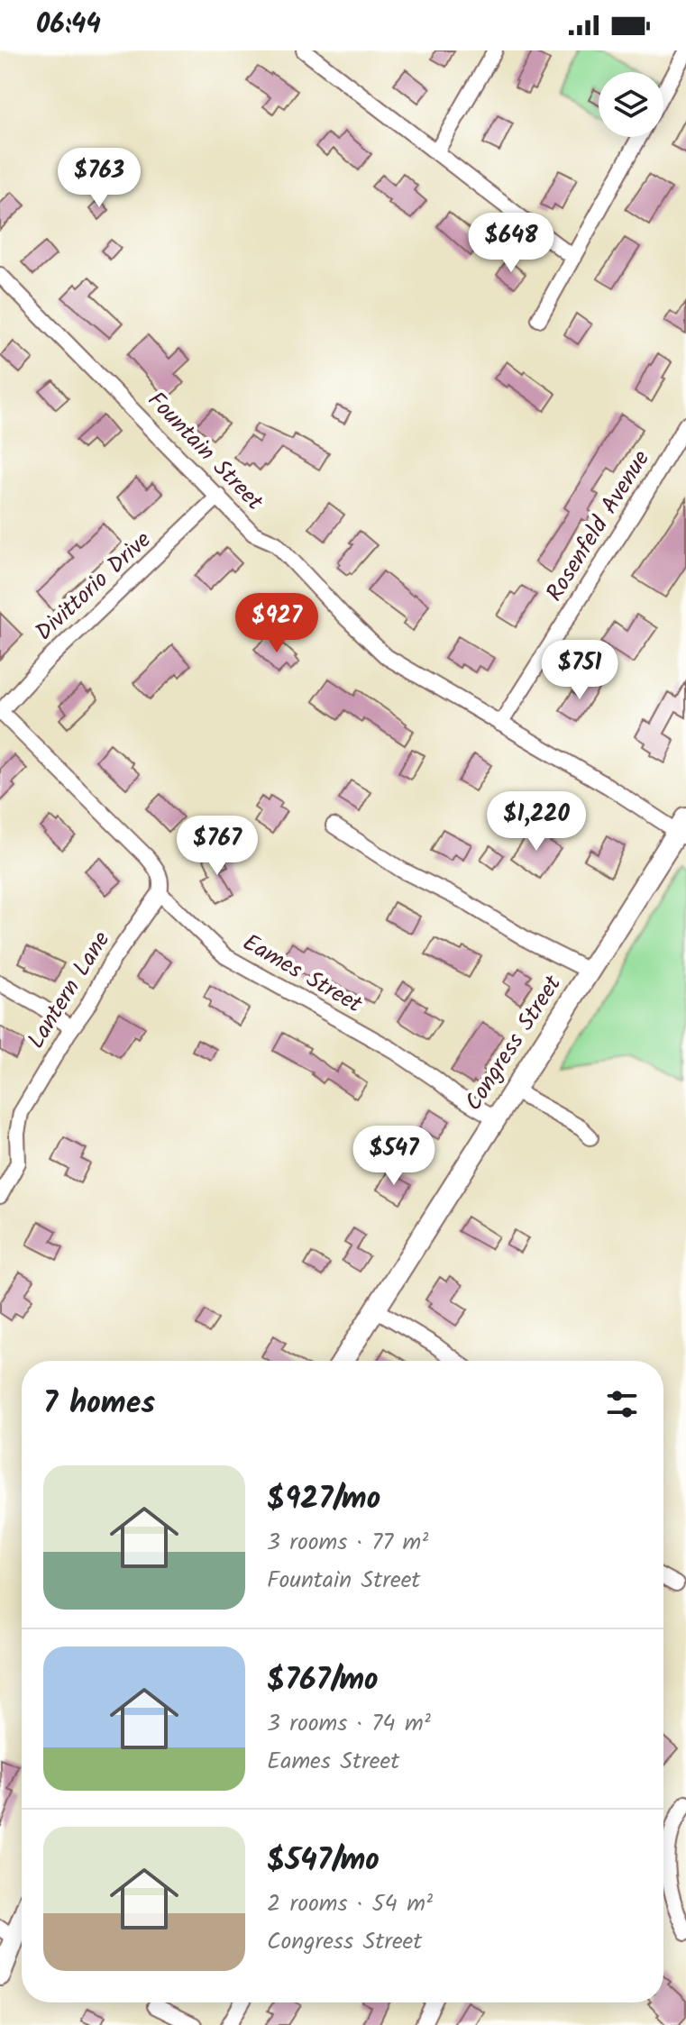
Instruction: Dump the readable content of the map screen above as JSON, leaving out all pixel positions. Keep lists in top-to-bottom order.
{
  "streets": {
    "main road": ["Congress Street"],
    "street": [
      "Fountain Street",
      "Rosenfeld Avenue",
      "Divittorio Drive",
      "Eames Street",
      "Lantern Lane"
    ]
  },
  "crossings": [
    ["Fountain Street", "Rosenfeld Avenue"],
    ["Fountain Street", "Divittorio Drive"],
    ["Fountain Street", "Congress Street"],
    ["Divittorio Drive", "Eames Street"],
    ["Eames Street", "Lantern Lane"],
    ["Eames Street", "Congress Street"]
  ],
  "page": {
    "status": "06:44",
    "price": [
      "$763",
      "$648",
      "$927",
      "$751",
      "$1,220",
      "$767",
      "$547"
    ],
    "heading": "7 homes",
    "list": [
      {
        "name": "$927/mo",
        "note": "3 rooms · 77 m² · Fountain Street"
      },
      {
        "name": "$767/mo",
        "note": "3 rooms · 74 m² · Eames Street"
      },
      {
        "name": "$547/mo",
        "note": "2 rooms · 54 m² · Congress Street"
      }
    ]
  }
}
